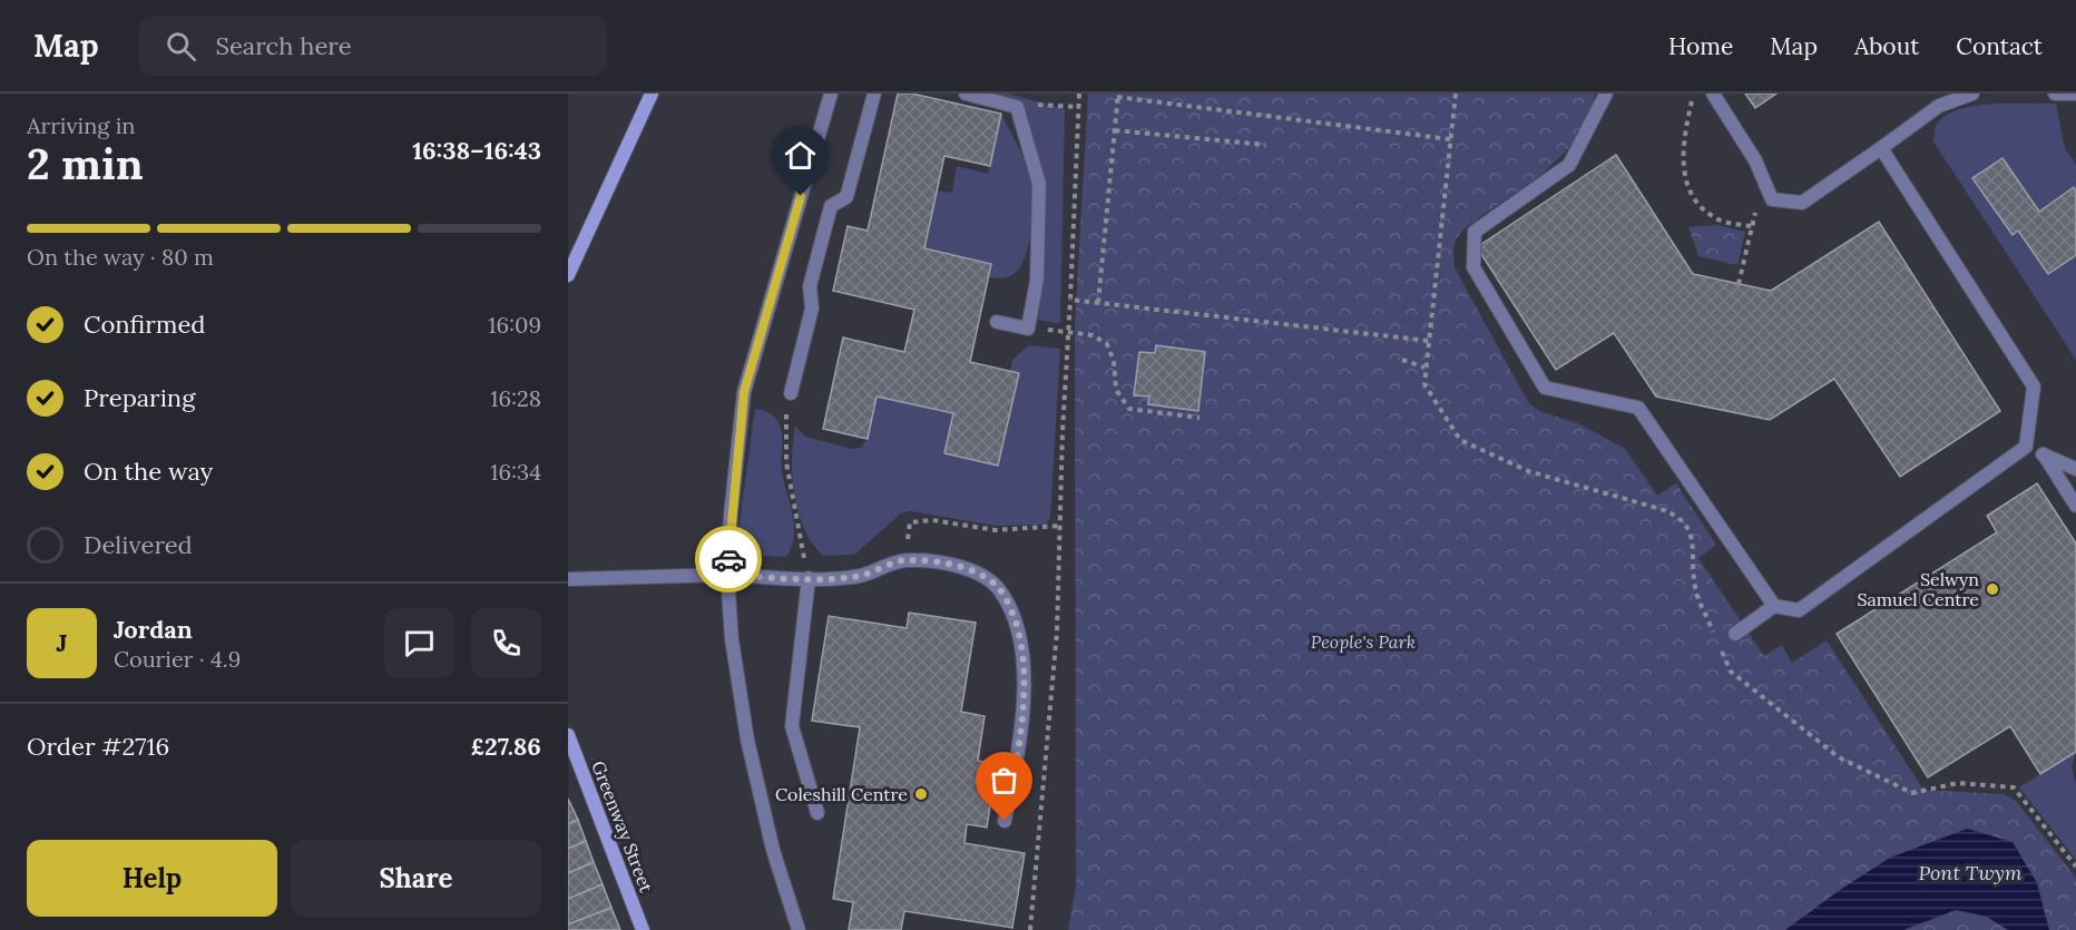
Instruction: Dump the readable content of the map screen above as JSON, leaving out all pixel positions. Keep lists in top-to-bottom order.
{
  "streets": {
    "main road": ["Greenway Street"]
  },
  "water": ["Pont Twym"],
  "parks": ["People's Park"],
  "places": ["Selwyn Samuel Centre", "Coleshill Centre"],
  "page": {
    "header": "Map",
    "search": "Search here",
    "nav": [
      "Home",
      "Map",
      "About",
      "Contact"
    ],
    "heading": ["2 min", "Arriving in", "16:38–16:43"],
    "panel": [
      "Jordan",
      "Courier · 4.9",
      "Order #2716",
      "£27.86"
    ],
    "bar": "On the way · 80 m",
    "list": [
      ["Confirmed", "16:09"],
      ["Preparing", "16:28"],
      ["On the way", "16:34"],
      "Delivered"
    ],
    "round": "J",
    "buttons": ["Help", "Share"]
  }
}
